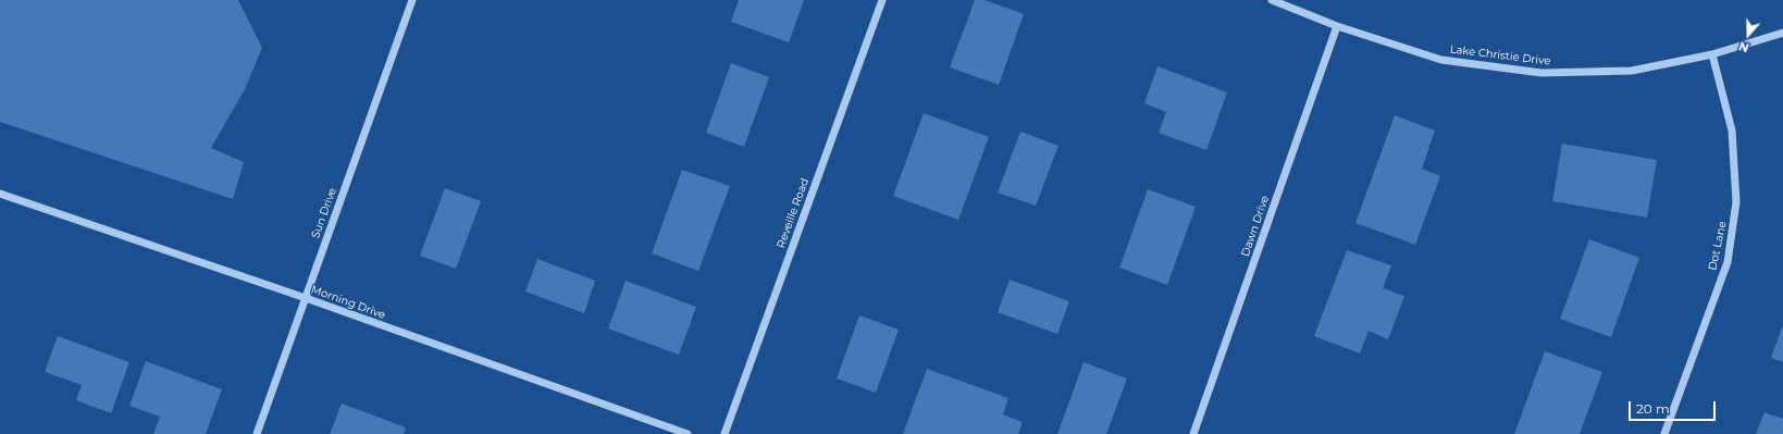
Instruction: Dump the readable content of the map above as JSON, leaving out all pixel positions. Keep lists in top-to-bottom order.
{
  "streets": {
    "street": [
      "Lake Christie Drive",
      "Sun Drive",
      "Reveille Road",
      "Dawn Drive",
      "Dot Lane",
      "Morning Drive"
    ]
  },
  "crossings": [
    ["Lake Christie Drive", "Dawn Drive"],
    ["Lake Christie Drive", "Dot Lane"],
    ["Sun Drive", "Morning Drive"]
  ],
  "scale_bar": "20 m",
  "north": "bottom"
}
